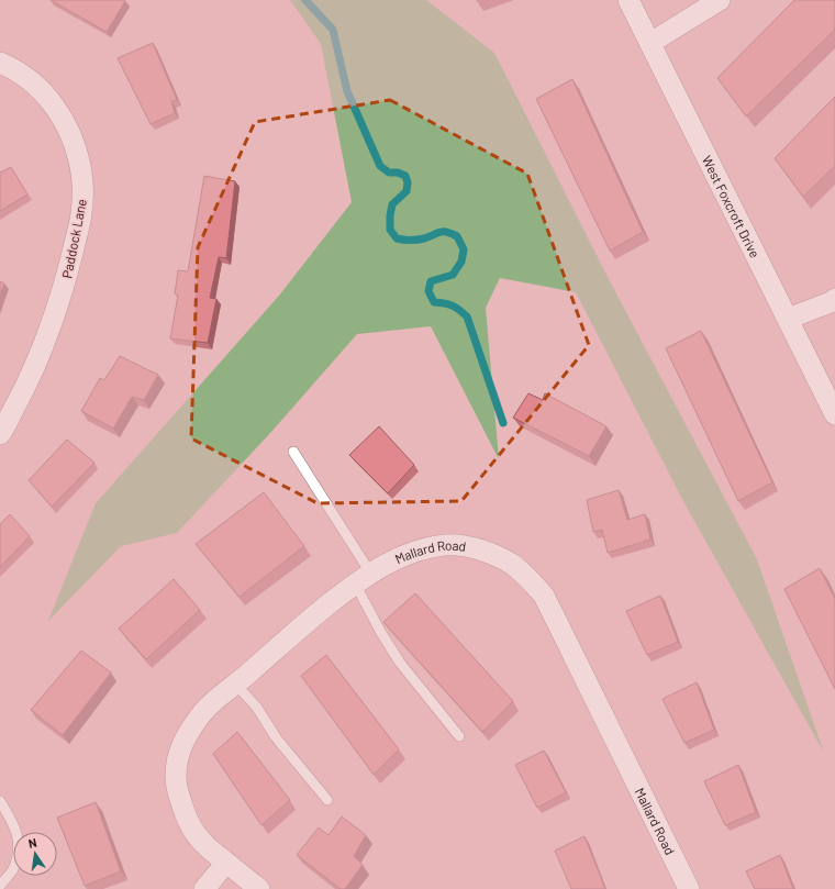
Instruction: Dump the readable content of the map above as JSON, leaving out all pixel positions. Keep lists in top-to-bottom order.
{
  "streets": {
    "street": ["West Foxcroft Drive", "Paddock Lane", "Mallard Road"]
  },
  "north": "top"
}
